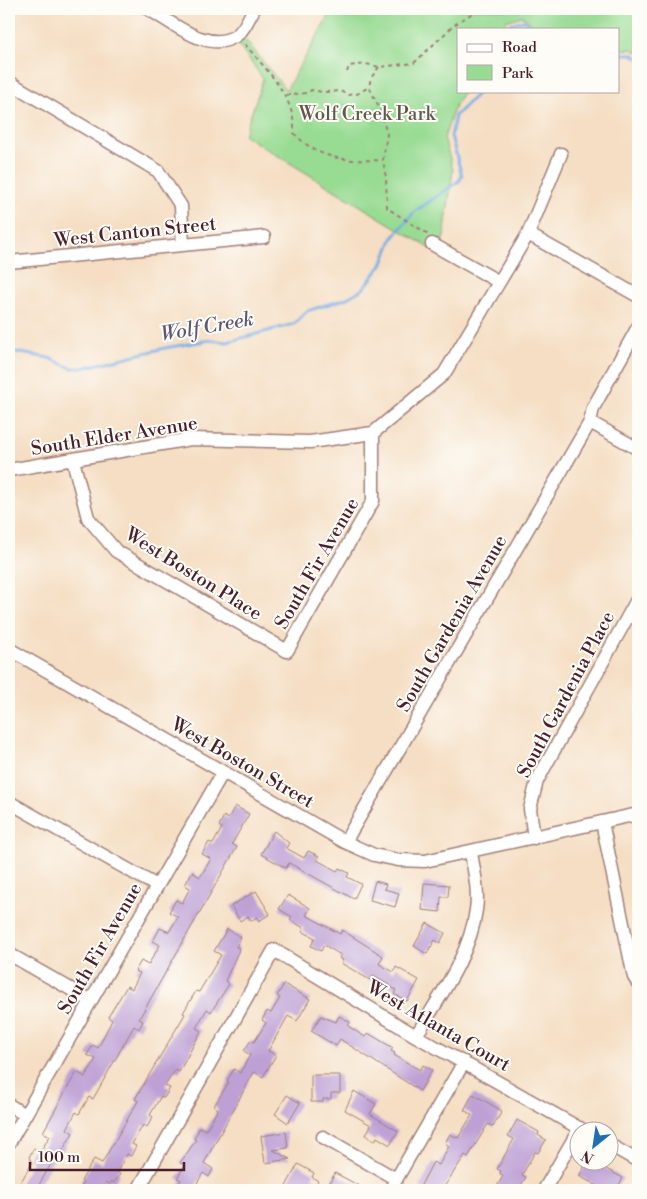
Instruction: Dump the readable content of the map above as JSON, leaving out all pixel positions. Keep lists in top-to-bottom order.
{
  "streets": {
    "street": [
      "West Canton Street",
      "South Elder Avenue",
      "South Fir Avenue",
      "West Boston Place",
      "South Gardenia Avenue",
      "South Gardenia Place",
      "West Boston Street",
      "West Atlanta Court"
    ]
  },
  "crossings": [
    ["South Elder Avenue", "South Fir Avenue"],
    ["South Elder Avenue", "West Boston Place"],
    ["South Fir Avenue", "West Boston Place"],
    ["South Fir Avenue", "West Boston Street"],
    ["South Gardenia Avenue", "West Boston Street"]
  ],
  "water": ["Wolf Creek"],
  "parks": ["Wolf Creek Park"],
  "legend": ["Road", "Park"],
  "scale_bar": "100 m",
  "north": "bottom left"
}
